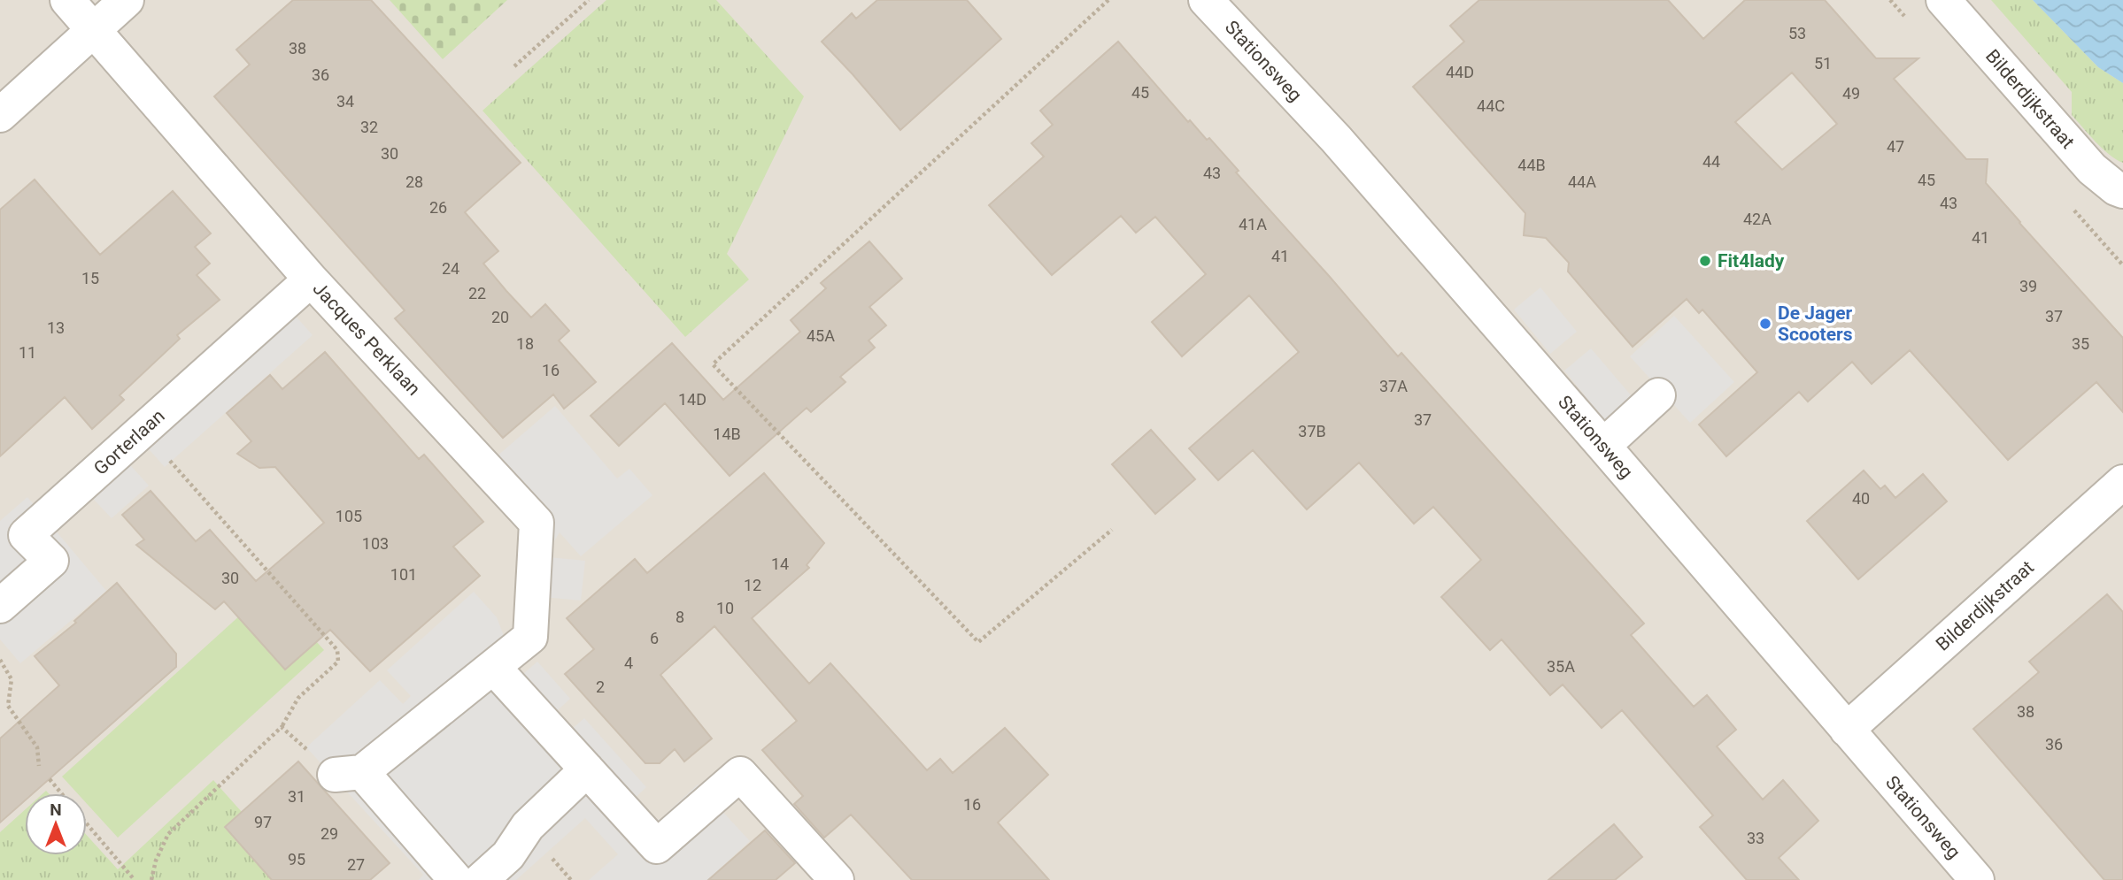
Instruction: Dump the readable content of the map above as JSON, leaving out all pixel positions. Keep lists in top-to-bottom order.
{
  "streets": {
    "street": [
      "Stationsweg",
      "Bilderdijkstraat",
      "Jacques Perklaan",
      "Gorterlaan"
    ]
  },
  "crossings": [
    ["Stationsweg", "Bilderdijkstraat"],
    ["Jacques Perklaan", "Gorterlaan"]
  ],
  "places": ["Fit4lady", "De Jager Scooters"],
  "house_numbers": [
    "53",
    "38",
    "51",
    "44D",
    "36",
    "45",
    "49",
    "34",
    "44C",
    "32",
    "47",
    "30",
    "44",
    "44B",
    "43",
    "45",
    "28",
    "44A",
    "43",
    "26",
    "42A",
    "41A",
    "41",
    "41",
    "24",
    "15",
    "39",
    "22",
    "37",
    "20",
    "13",
    "45A",
    "18",
    "35",
    "11",
    "16",
    "37A",
    "14D",
    "37",
    "37B",
    "14B",
    "40",
    "105",
    "103",
    "14",
    "101",
    "30",
    "12",
    "10",
    "8",
    "6",
    "4",
    "35A",
    "2",
    "38",
    "36",
    "31",
    "16",
    "97",
    "29",
    "33",
    "95",
    "27"
  ],
  "north": "top"
}
